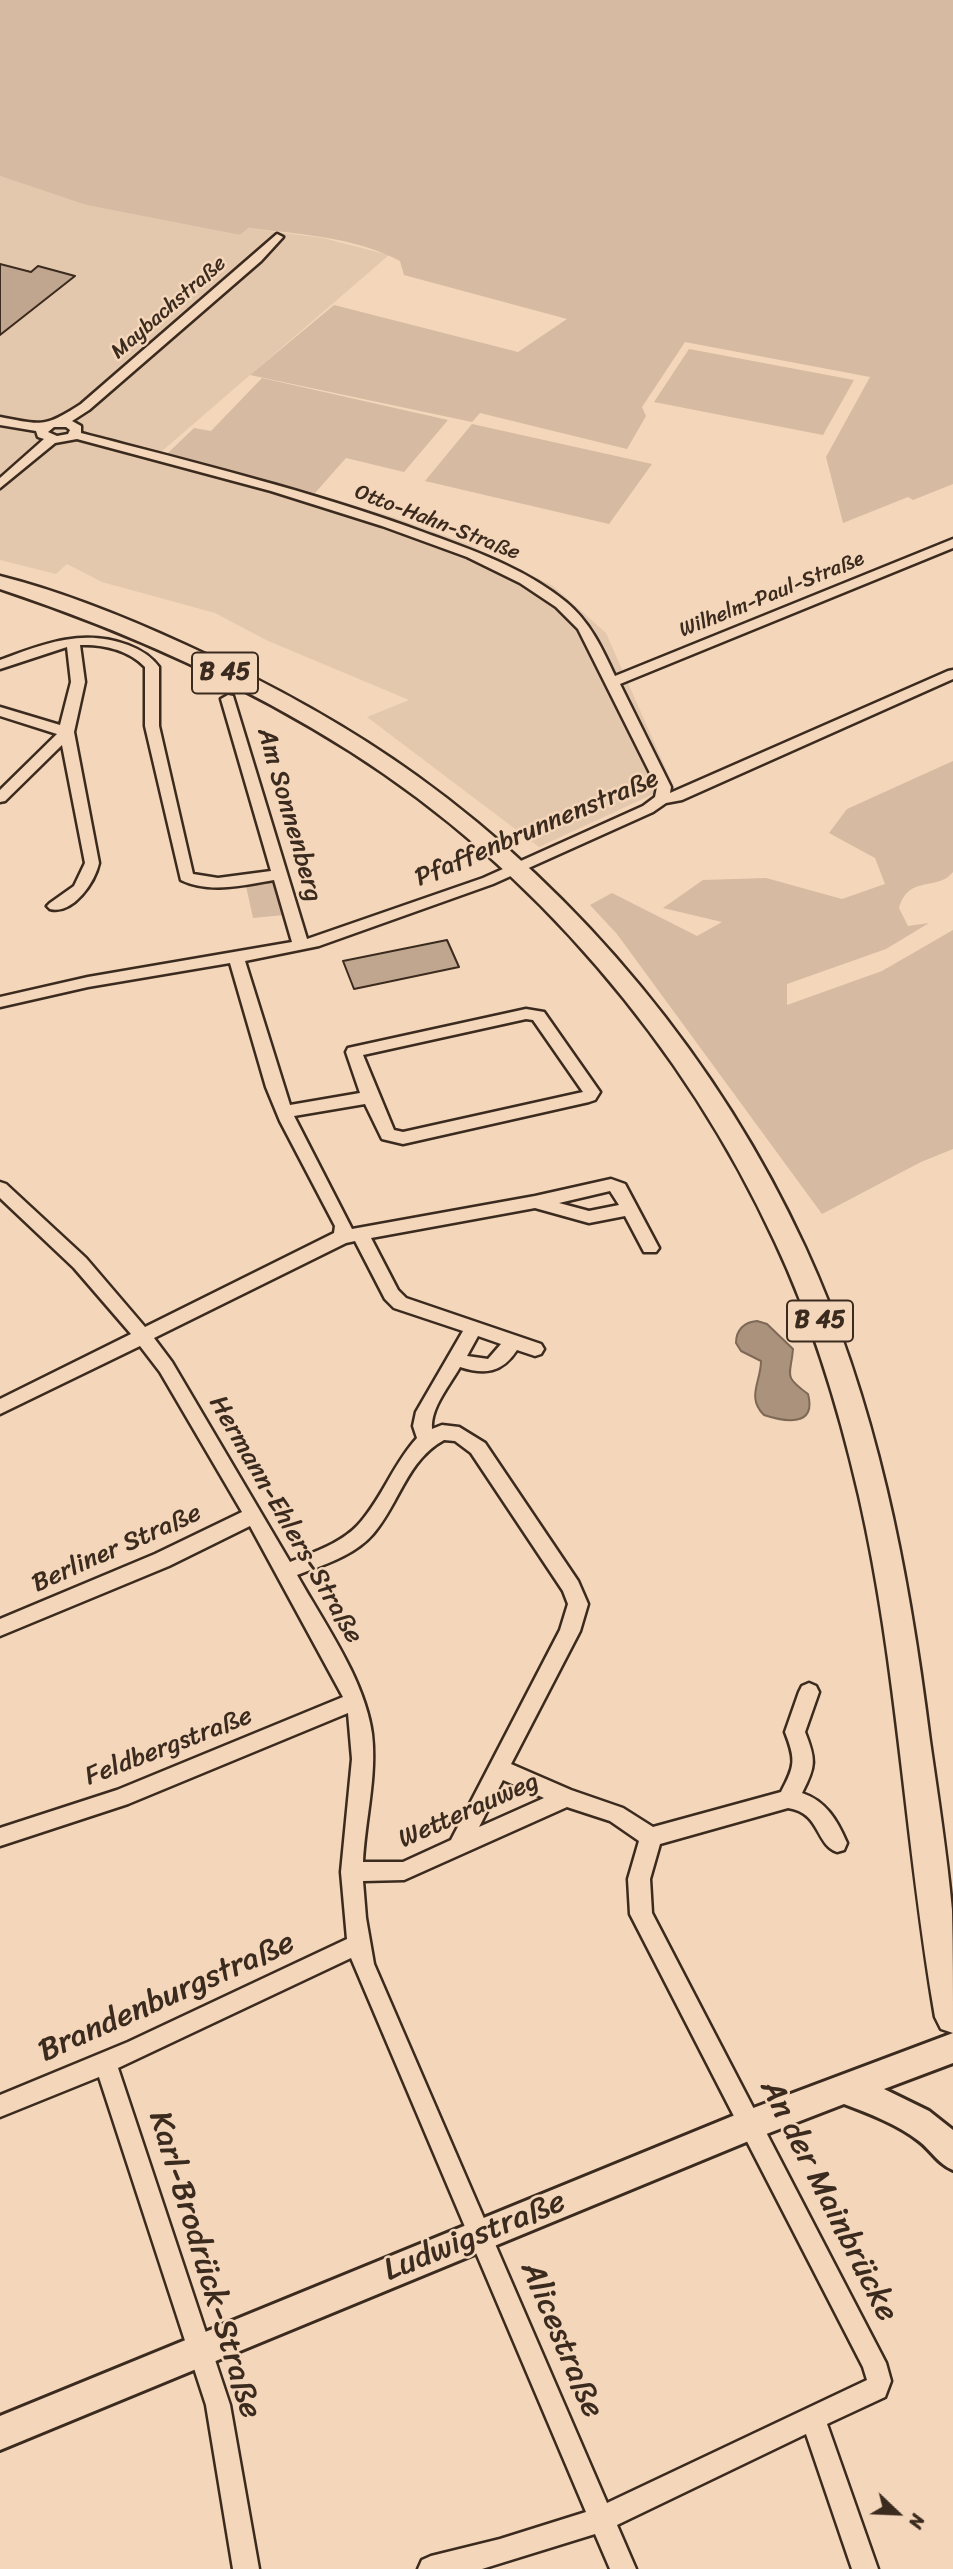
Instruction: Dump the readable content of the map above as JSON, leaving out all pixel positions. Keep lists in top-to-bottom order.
{
  "streets": {
    "main road": ["B 45", "Ludwigstraße"],
    "street": [
      "Maybachstraße",
      "Otto-Hahn-Straße",
      "Wilhelm-Paul-Straße",
      "Am Sonnenberg",
      "Pfaffenbrunnenstraße",
      "Hermann-Ehlers-Straße",
      "Berliner Straße",
      "Feldbergstraße",
      "Wetterauweg",
      "Brandenburgstraße",
      "An der Mainbrücke",
      "Karl-Brodrück-Straße",
      "Alicestraße"
    ]
  },
  "crossings": [
    ["Maybachstraße", "Otto-Hahn-Straße"],
    ["Otto-Hahn-Straße", "Wilhelm-Paul-Straße"],
    ["Otto-Hahn-Straße", "Pfaffenbrunnenstraße"],
    ["B 45", "Pfaffenbrunnenstraße"],
    ["Am Sonnenberg", "Pfaffenbrunnenstraße"],
    ["Hermann-Ehlers-Straße", "Berliner Straße"],
    ["Hermann-Ehlers-Straße", "Feldbergstraße"],
    ["Hermann-Ehlers-Straße", "Wetterauweg"],
    ["Hermann-Ehlers-Straße", "Brandenburgstraße"],
    ["Hermann-Ehlers-Straße", "Alicestraße"],
    ["Wetterauweg", "An der Mainbrücke"],
    ["Brandenburgstraße", "Karl-Brodrück-Straße"],
    ["Brandenburgstraße", "Alicestraße"],
    ["An der Mainbrücke", "Ludwigstraße"],
    ["Ludwigstraße", "Karl-Brodrück-Straße"],
    ["Ludwigstraße", "Alicestraße"]
  ],
  "north": "bottom right"
}
